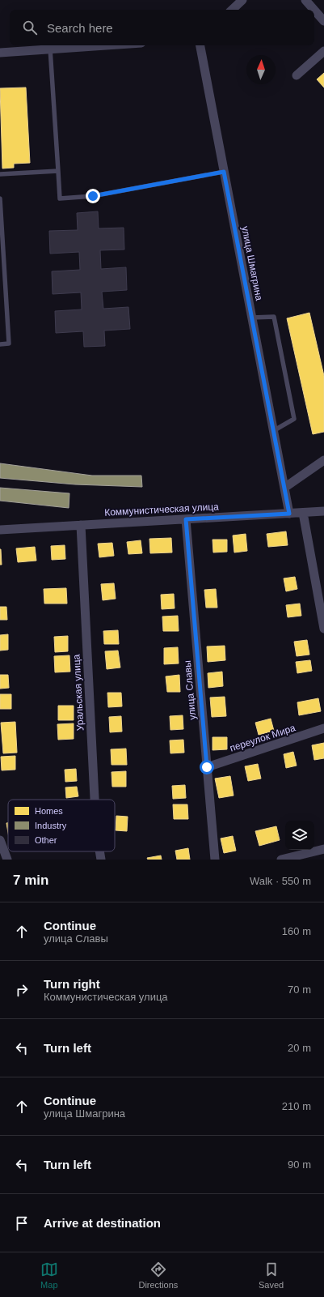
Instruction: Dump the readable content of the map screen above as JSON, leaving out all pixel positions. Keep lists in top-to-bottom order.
{
  "streets": {
    "street": [
      "улица Шмагрина",
      "Коммунистическая улица",
      "улица Славы",
      "Уральская улица",
      "переулок Мира"
    ]
  },
  "crossings": [
    ["улица Шмагрина", "Коммунистическая улица"],
    ["Коммунистическая улица", "улица Славы"],
    ["Коммунистическая улица", "Уральская улица"],
    ["улица Славы", "переулок Мира"]
  ],
  "legend": ["Homes", "Industry", "Other"],
  "north": "top",
  "page": {
    "search": "Search here",
    "heading": ["7 min", "Walk · 550 m"],
    "list": [
      ["Continue", "улица Славы", "160 m"],
      ["Turn right", "Коммунистическая улица", "70 m"],
      ["Turn left", "20 m"],
      ["Continue", "улица Шмагрина", "210 m"],
      ["Turn left", "90 m"],
      "Arrive at destination"
    ],
    "nav": ["Map", "Directions", "Saved"]
  }
}
